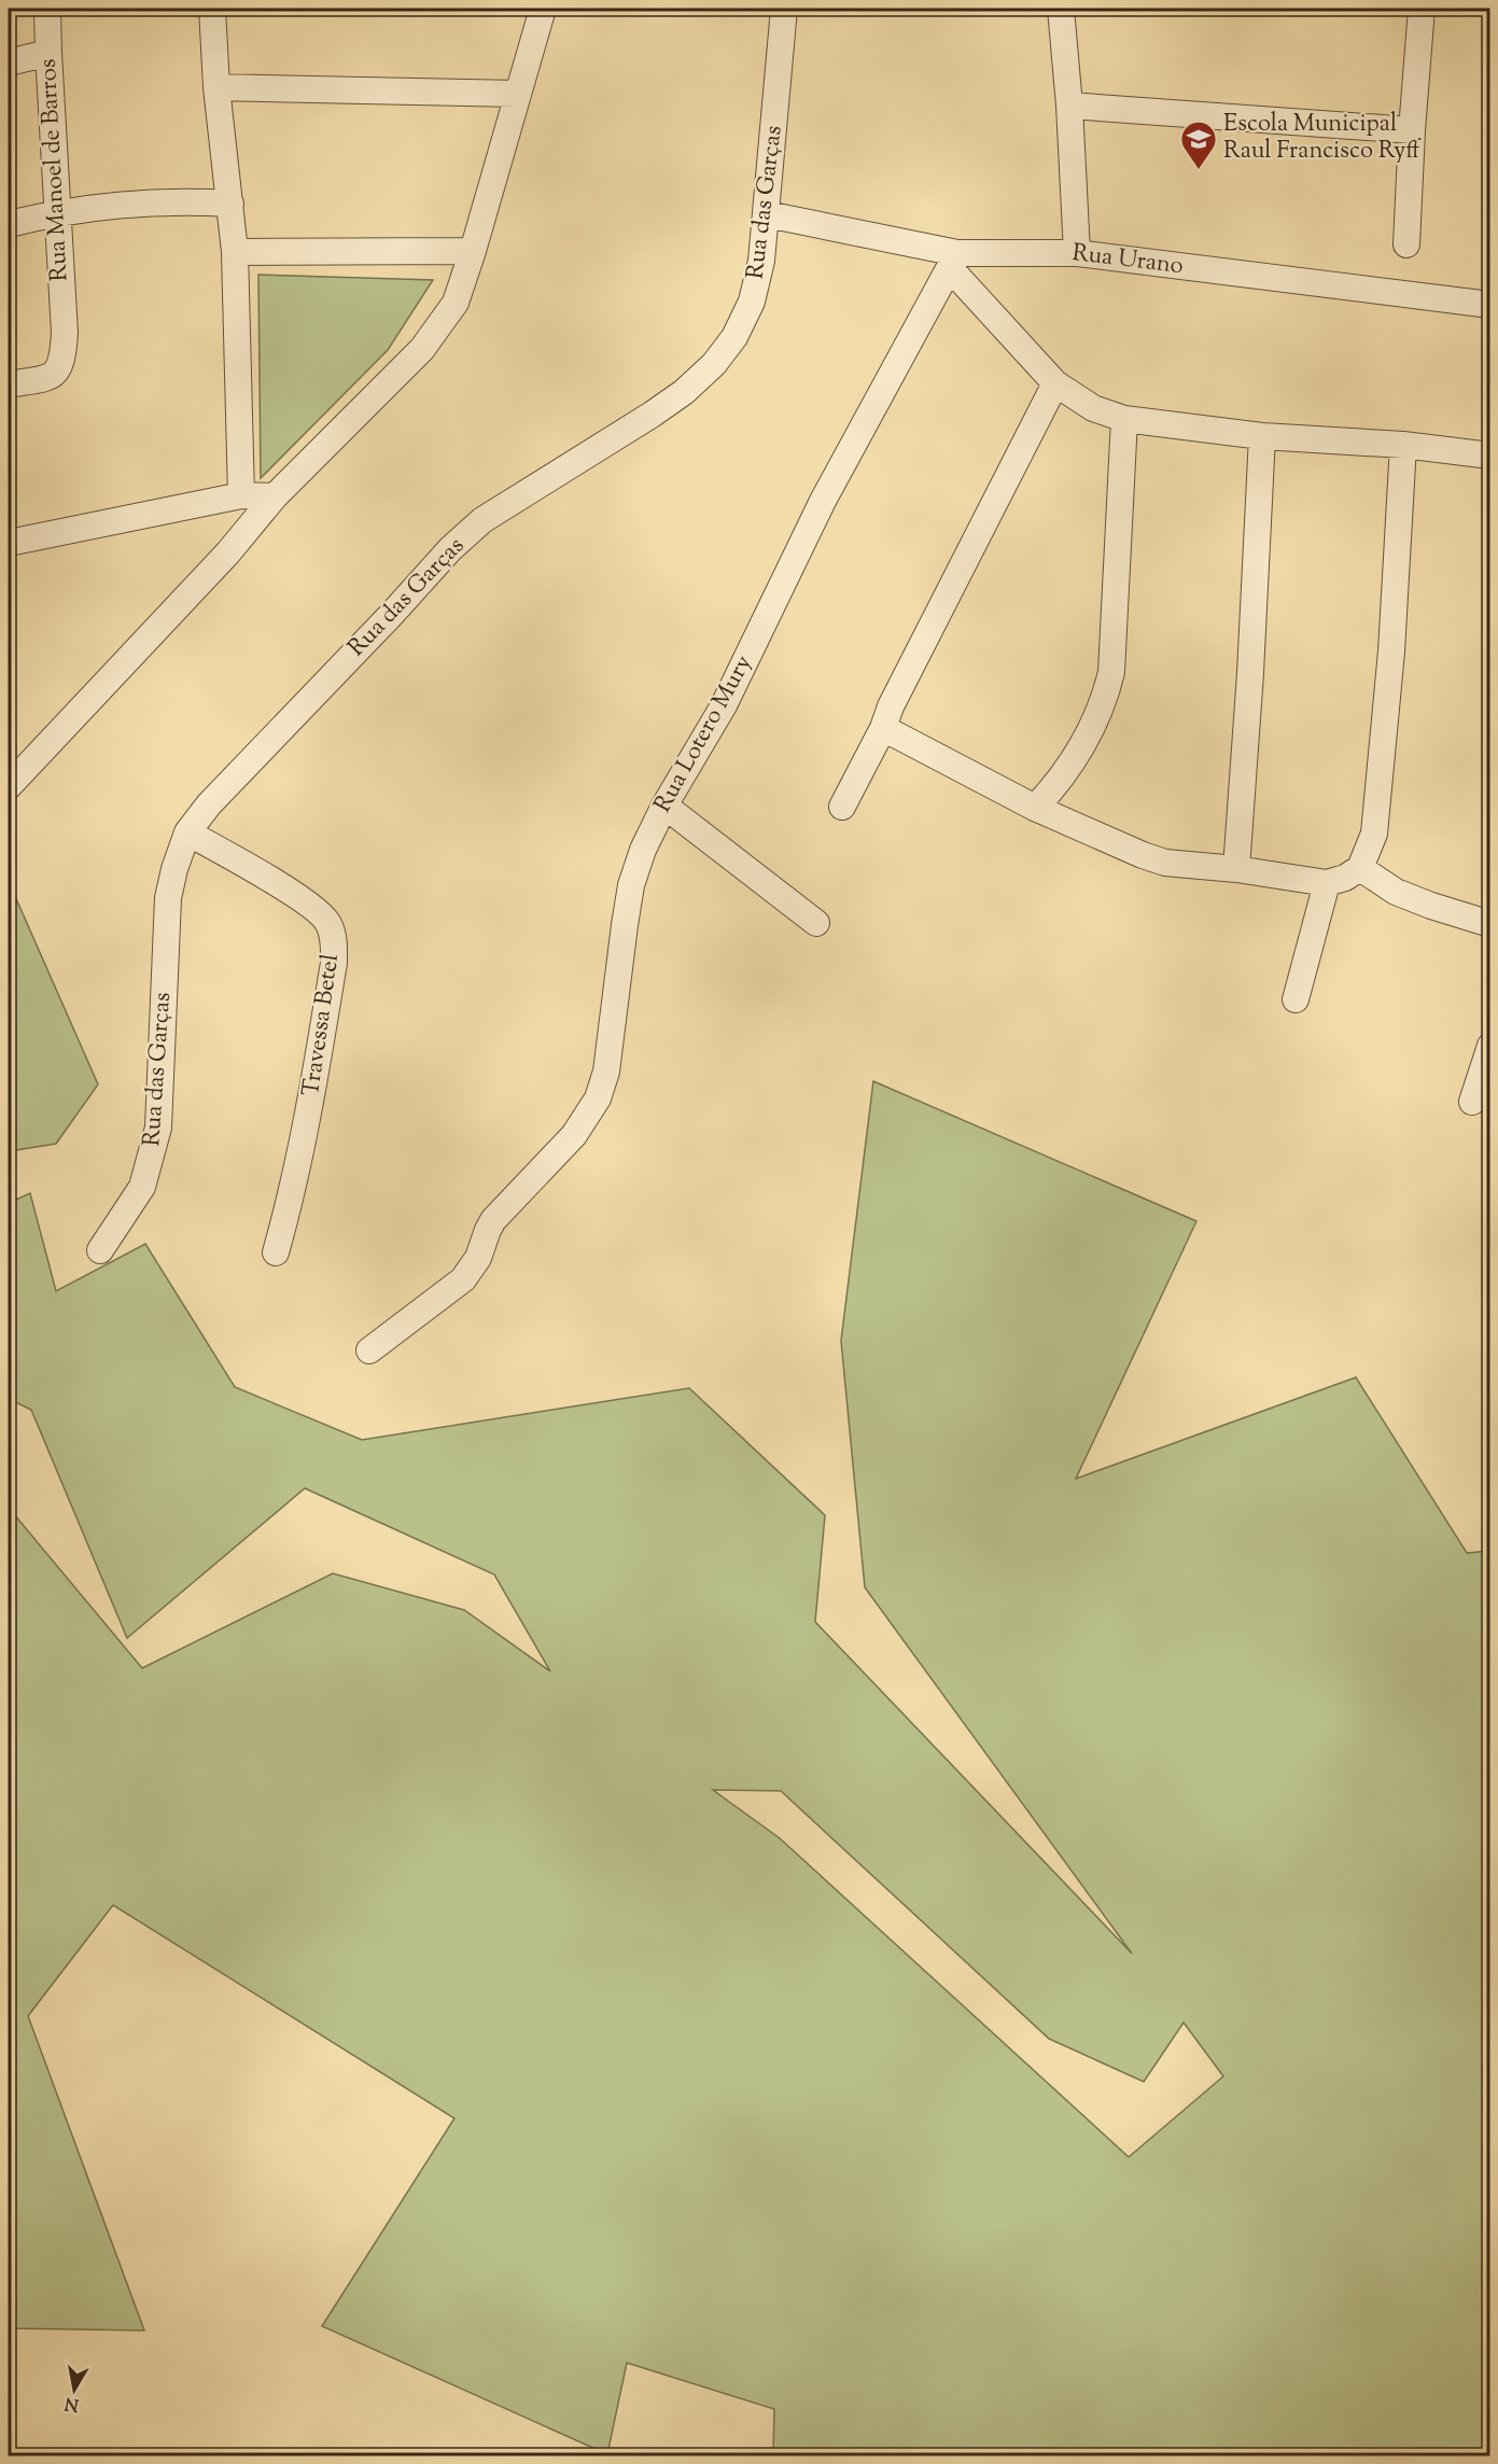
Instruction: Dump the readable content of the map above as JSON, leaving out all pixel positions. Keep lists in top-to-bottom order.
{
  "streets": {
    "street": [
      "Rua Manoel de Barros",
      "Rua das Garças",
      "Rua Urano",
      "Rua Lotero Mury",
      "Travessa Betel"
    ]
  },
  "crossings": [
    ["Rua das Garças", "Rua Urano"],
    ["Rua das Garças", "Travessa Betel"],
    ["Rua Urano", "Rua Lotero Mury"]
  ],
  "places": {
    "school or university": ["Escola Municipal Raul Francisco Ryff"]
  },
  "north": "bottom"
}
